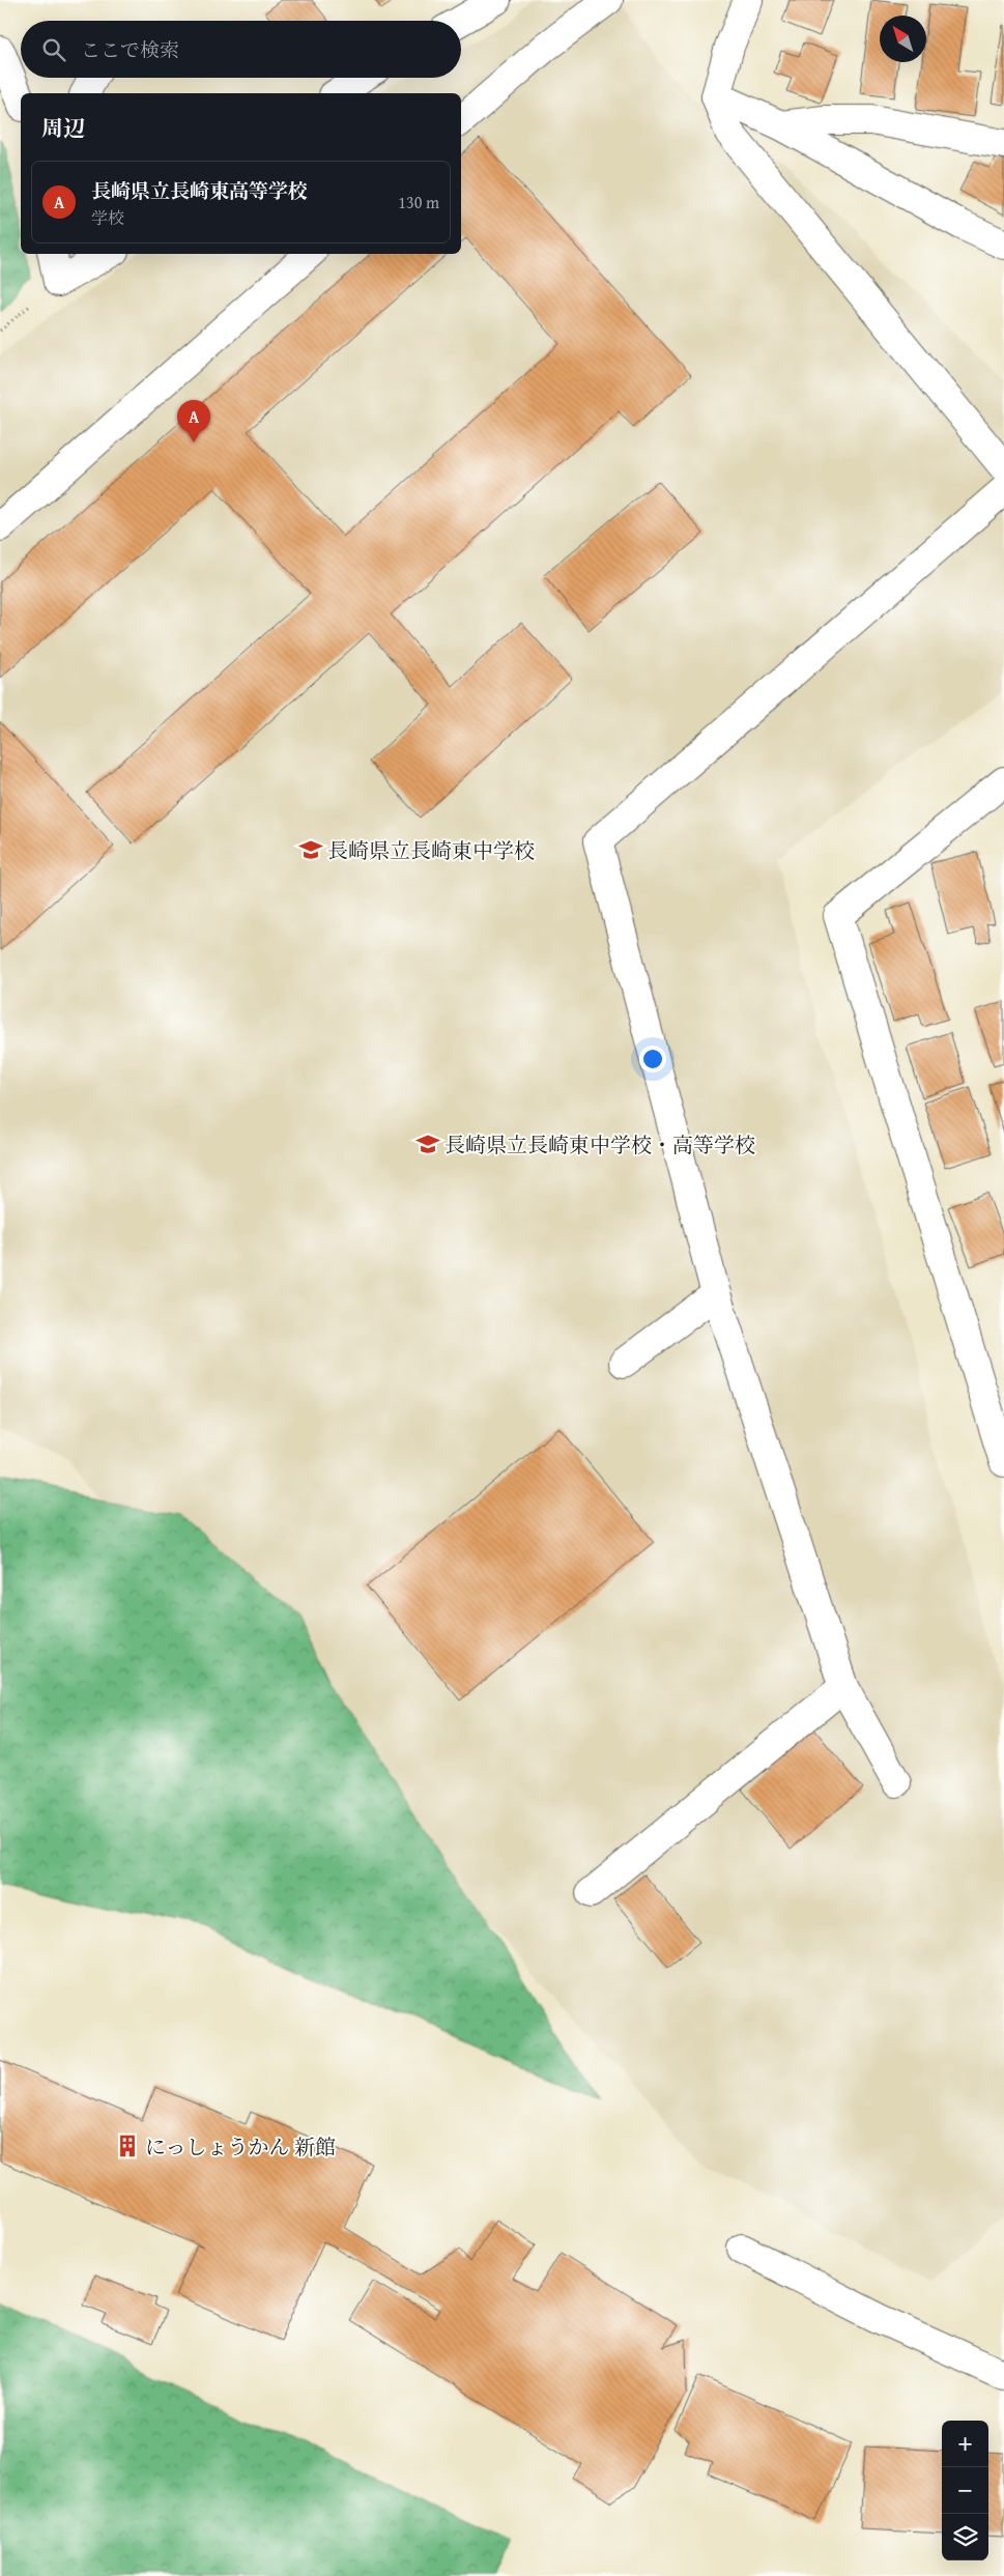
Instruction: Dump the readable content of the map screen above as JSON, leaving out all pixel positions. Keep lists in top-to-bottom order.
{
  "places": {
    "school or university": ["長崎県立長崎東中学校", "長崎県立長崎東中学校・高等学校"],
    "building": ["にっしょうかん 新館"]
  },
  "north": "top left",
  "page": {
    "search": "ここで検索",
    "heading": "周辺",
    "list": [
      {
        "mark": "A",
        "name": "長崎県立長崎東高等学校",
        "note": "学校",
        "value": "130 m"
      }
    ],
    "pins": "A",
    "map_buttons": ["+", "−"]
  }
}
